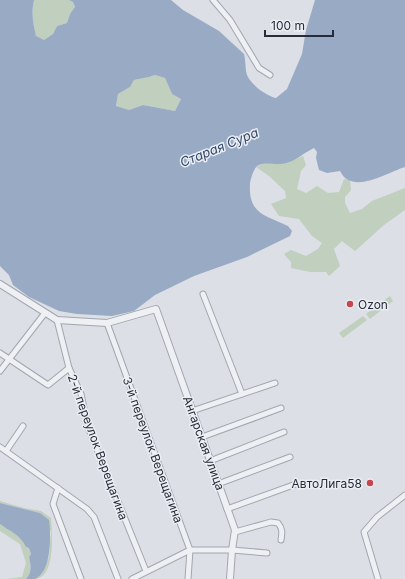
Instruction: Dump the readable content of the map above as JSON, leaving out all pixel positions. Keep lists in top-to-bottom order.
{
  "streets": {
    "street": ["Ангарская улица", "2-й переулок Верещагина", "3-й переулок Верещагина"]
  },
  "crossings": [
    ["Ангарская улица", "3-й переулок Верещагина"]
  ],
  "water": ["Старая Сура"],
  "places": ["Ozon", "АвтоЛига58"],
  "scale_bar": "100 m"
}
